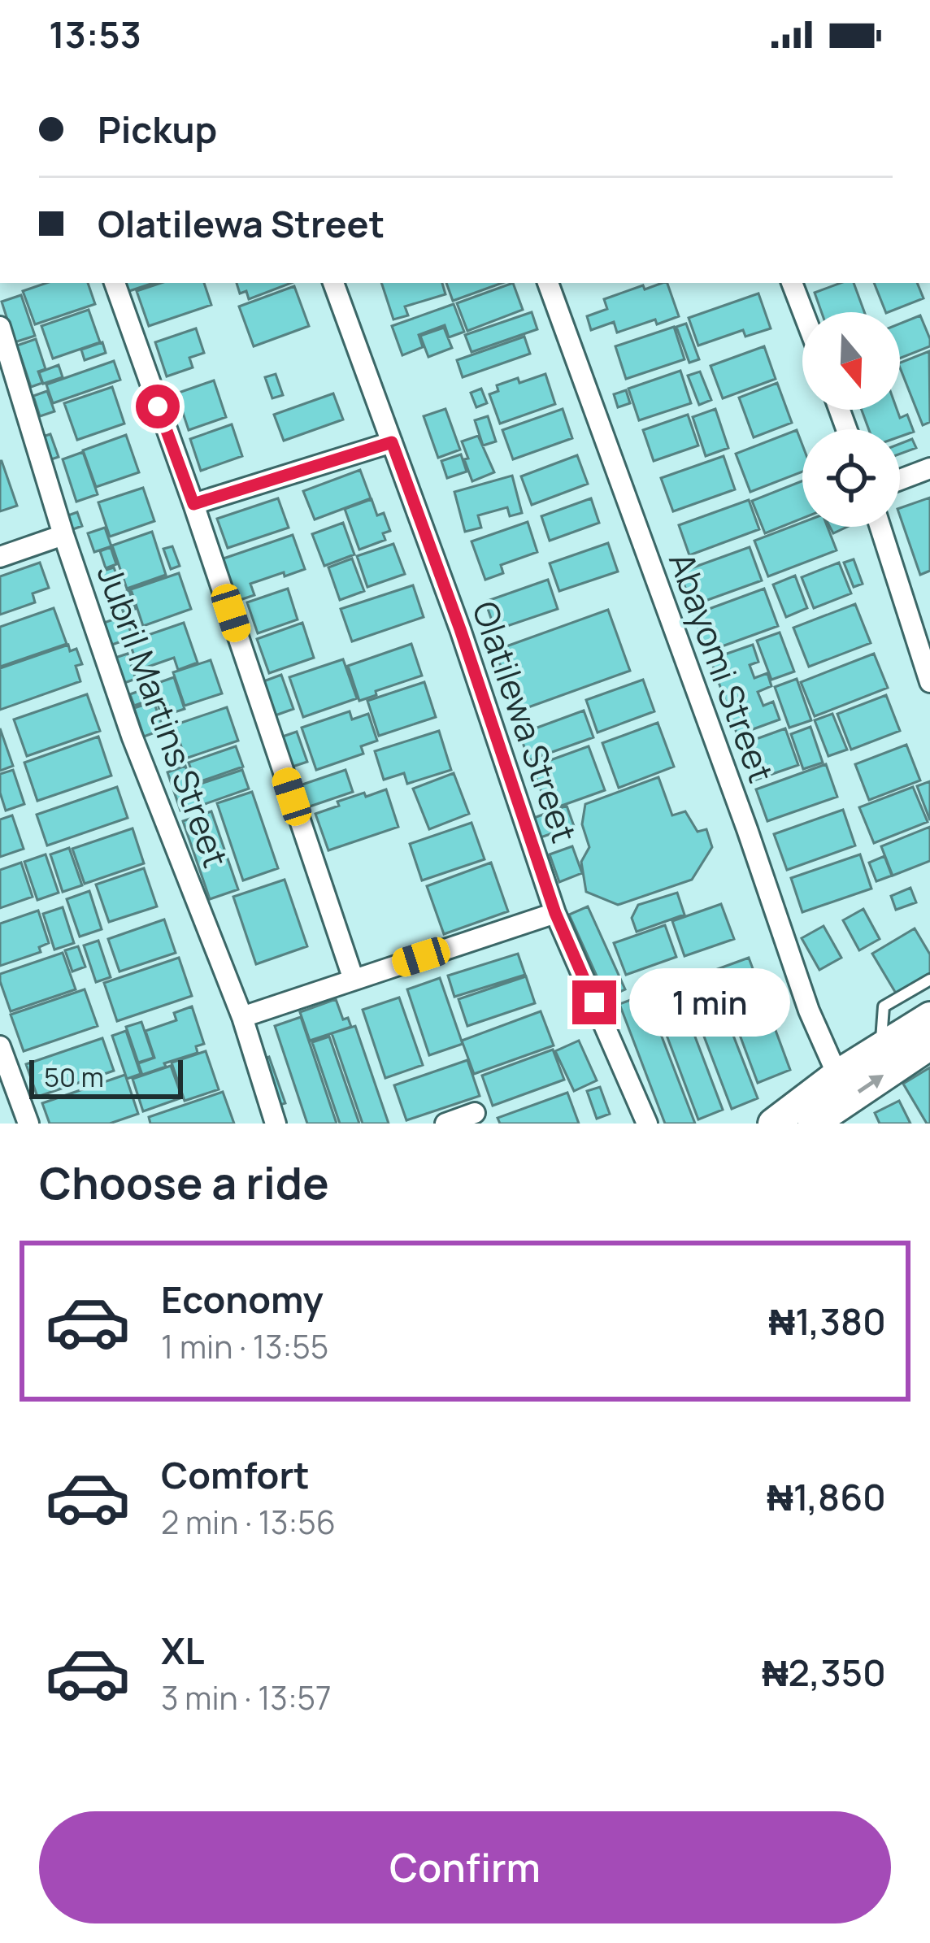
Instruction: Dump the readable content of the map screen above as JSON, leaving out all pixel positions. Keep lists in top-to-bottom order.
{
  "streets": {
    "street": ["Abayomi Street", "Jubril Martins Street", "Olatilewa Street"]
  },
  "scale_bar": "50 m",
  "north": "bottom",
  "page": {
    "status": "13:53",
    "banner": ["Pickup", "Olatilewa Street"],
    "bubble": "1 min",
    "scale": "50 m",
    "heading": "Choose a ride",
    "list": [
      {
        "name": "Economy",
        "note": "1 min · 13:55",
        "value": "₦1,380"
      },
      {
        "name": "Comfort",
        "note": "2 min · 13:56",
        "value": "₦1,860"
      },
      {
        "name": "XL",
        "note": "3 min · 13:57",
        "value": "₦2,350"
      }
    ],
    "buttons": "Confirm"
  }
}
